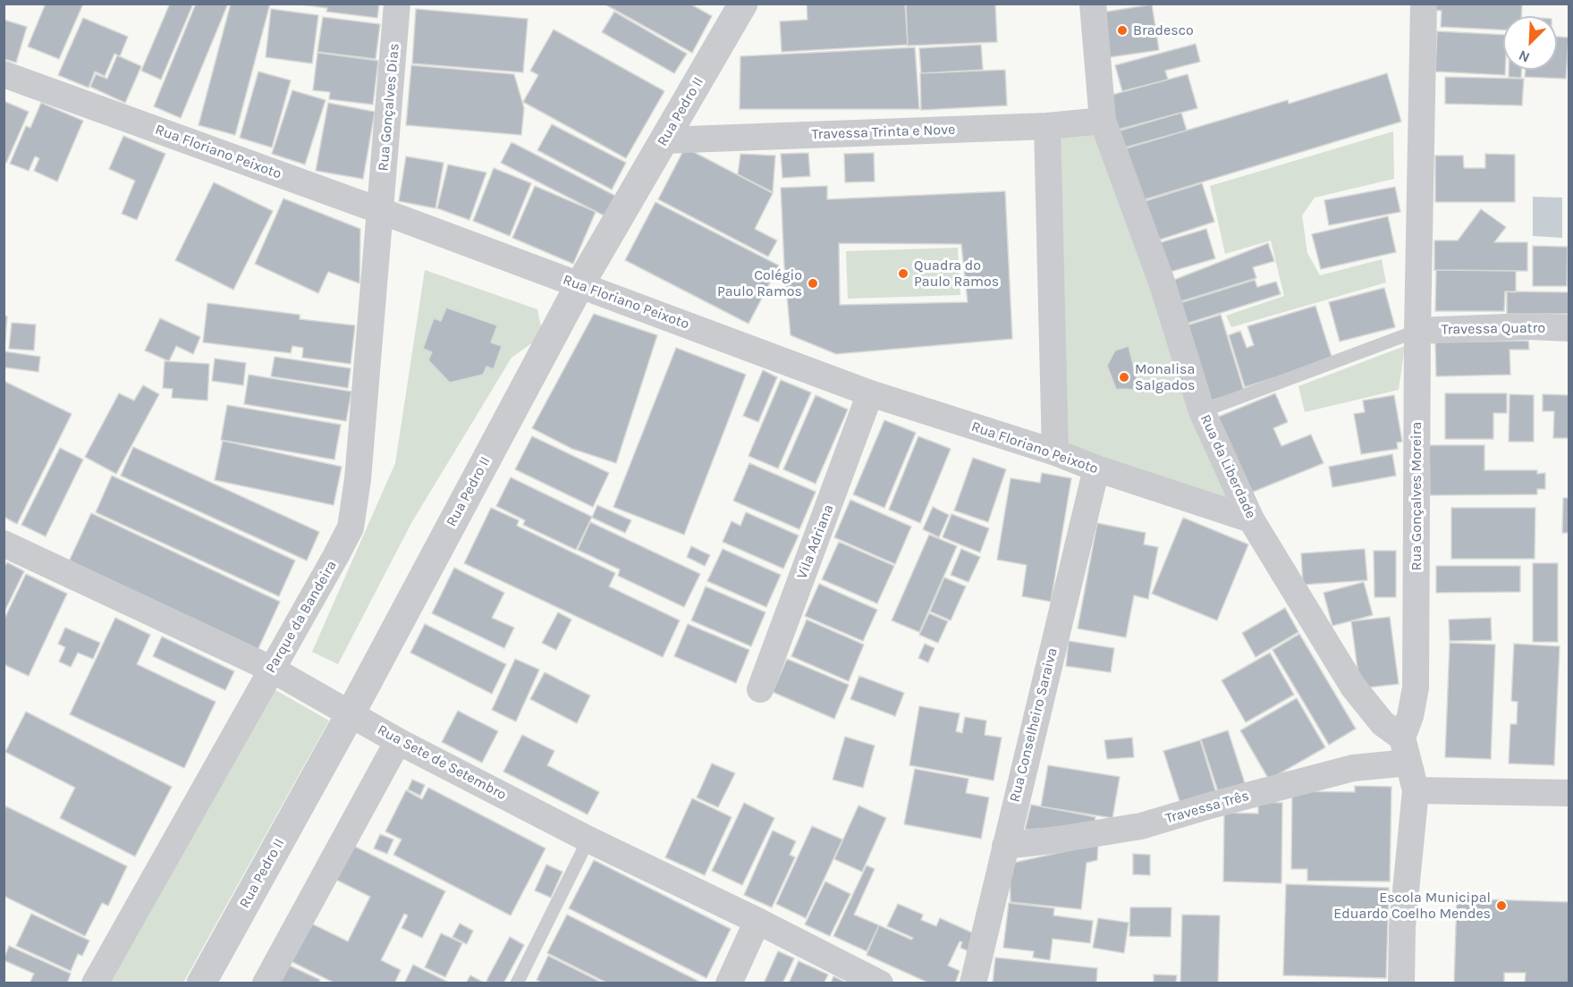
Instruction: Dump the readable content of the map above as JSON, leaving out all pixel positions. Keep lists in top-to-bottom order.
{
  "streets": {
    "street": [
      "Rua Gonçalves Dias",
      "Rua Pedro II",
      "Travessa Trinta e Nove",
      "Rua Floriano Peixoto",
      "Travessa Quatro",
      "Rua da Liberdade",
      "Rua Gonçalves Moreira",
      "Vila Adriana",
      "Parque da Bandeira",
      "Rua Conselheiro Saraiva",
      "Rua Sete de Setembro",
      "Travessa Três"
    ]
  },
  "crossings": [
    ["Rua Gonçalves Dias", "Rua Floriano Peixoto"],
    ["Rua Gonçalves Dias", "Parque da Bandeira"],
    ["Rua Pedro II", "Travessa Trinta e Nove"],
    ["Rua Pedro II", "Rua Floriano Peixoto"],
    ["Rua Pedro II", "Rua Sete de Setembro"],
    ["Travessa Trinta e Nove", "Rua da Liberdade"],
    ["Rua Floriano Peixoto", "Rua da Liberdade"],
    ["Rua Floriano Peixoto", "Vila Adriana"],
    ["Rua Floriano Peixoto", "Parque da Bandeira"],
    ["Rua Floriano Peixoto", "Rua Conselheiro Saraiva"],
    ["Travessa Quatro", "Rua Gonçalves Moreira"],
    ["Rua da Liberdade", "Rua Gonçalves Moreira"],
    ["Rua da Liberdade", "Travessa Três"],
    ["Rua Gonçalves Moreira", "Travessa Três"],
    ["Parque da Bandeira", "Rua Sete de Setembro"],
    ["Rua Conselheiro Saraiva", "Travessa Três"]
  ],
  "places": [
    "Bradesco",
    "Quadra do Paulo Ramos",
    "Colégio Paulo Ramos",
    "Monalisa Salgados",
    "Escola Municipal Eduardo Coelho Mendes"
  ],
  "north": "bottom left"
}
